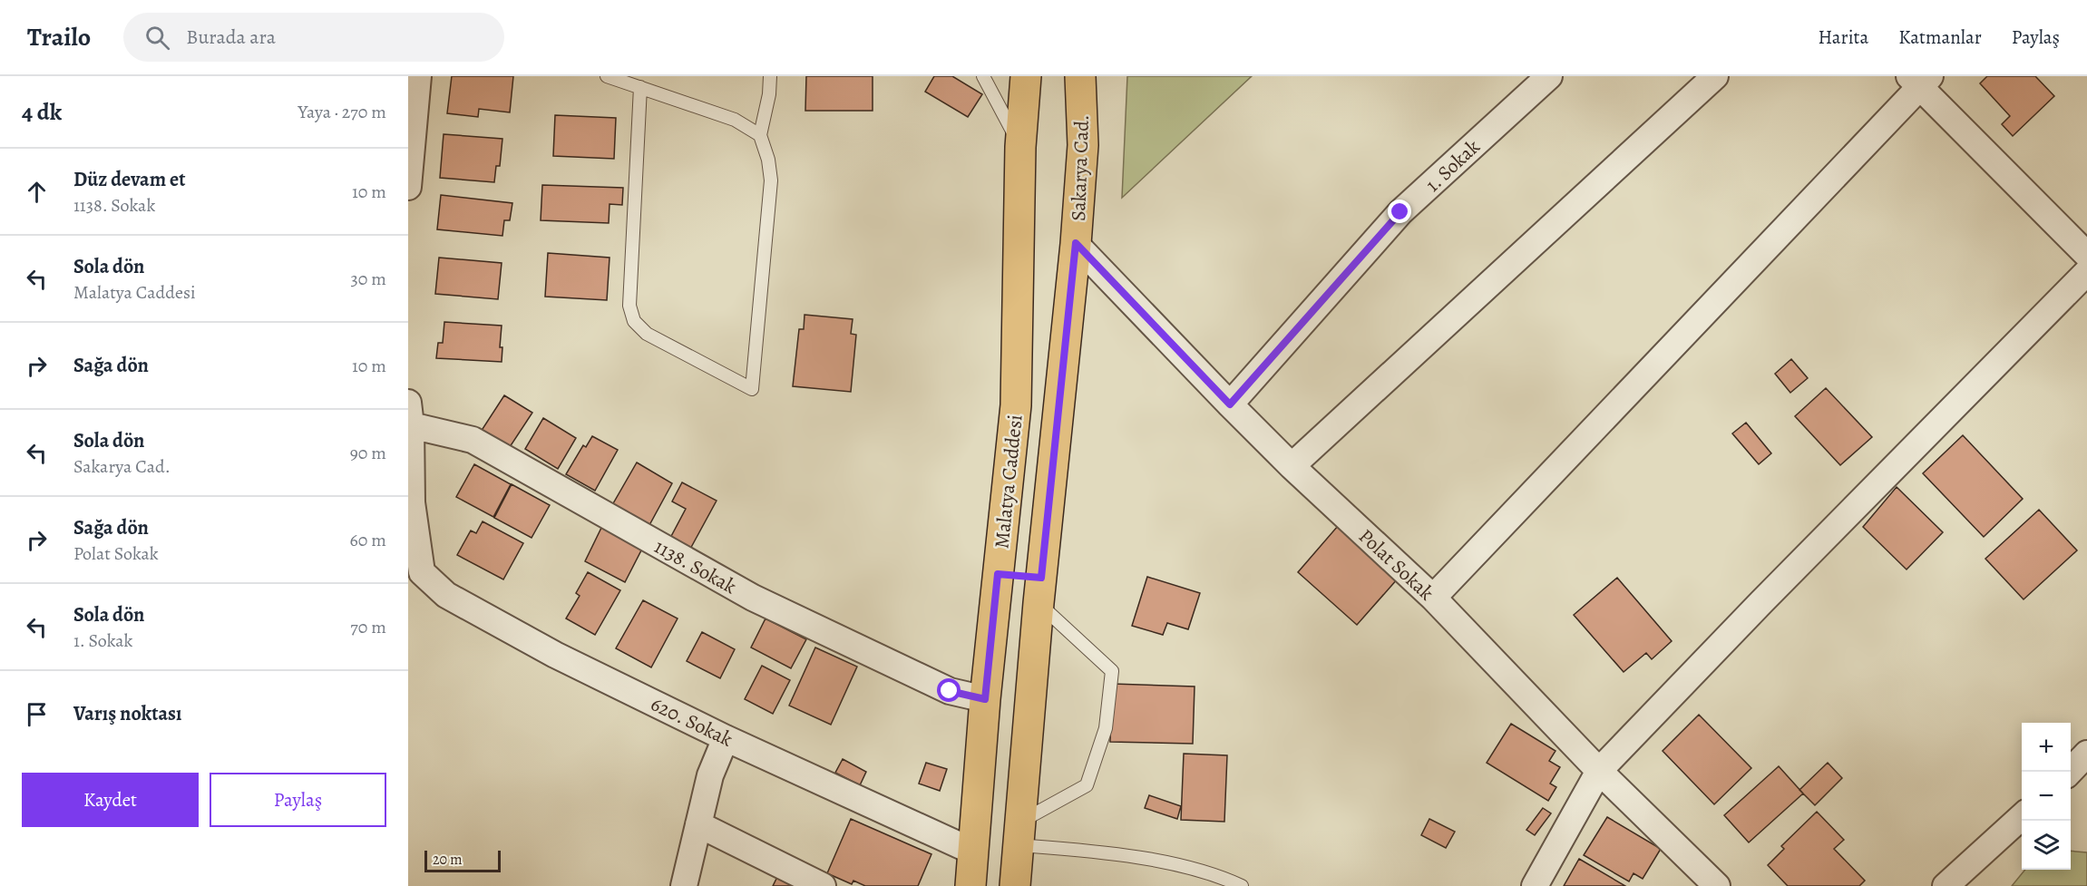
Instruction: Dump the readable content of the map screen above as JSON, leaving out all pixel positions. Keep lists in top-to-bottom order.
{
  "streets": {
    "main road": ["Sakarya Cad.", "Malatya Caddesi"],
    "street": [
      "1. Sokak",
      "Polat Sokak",
      "1138. Sokak",
      "620. Sokak"
    ]
  },
  "crossings": [
    ["1. Sokak", "Polat Sokak"],
    ["Sakarya Cad.", "Polat Sokak"],
    ["Malatya Caddesi", "1138. Sokak"],
    ["Malatya Caddesi", "620. Sokak"],
    ["1138. Sokak", "620. Sokak"]
  ],
  "scale_bar": "20 m",
  "page": {
    "header": "Trailo",
    "search": "Burada ara",
    "nav": ["Harita", "Katmanlar", "Paylaş"],
    "heading": ["4 dk", "Yaya · 270 m"],
    "list": [
      ["Düz devam et", "1138. Sokak", "10 m"],
      ["Sola dön", "Malatya Caddesi", "30 m"],
      ["Sağa dön", "10 m"],
      ["Sola dön", "Sakarya Cad.", "90 m"],
      ["Sağa dön", "Polat Sokak", "60 m"],
      ["Sola dön", "1. Sokak", "70 m"],
      "Varış noktası"
    ],
    "map_buttons": ["+", "−"],
    "buttons": ["Kaydet", "Paylaş"],
    "scale": "20 m"
  }
}
